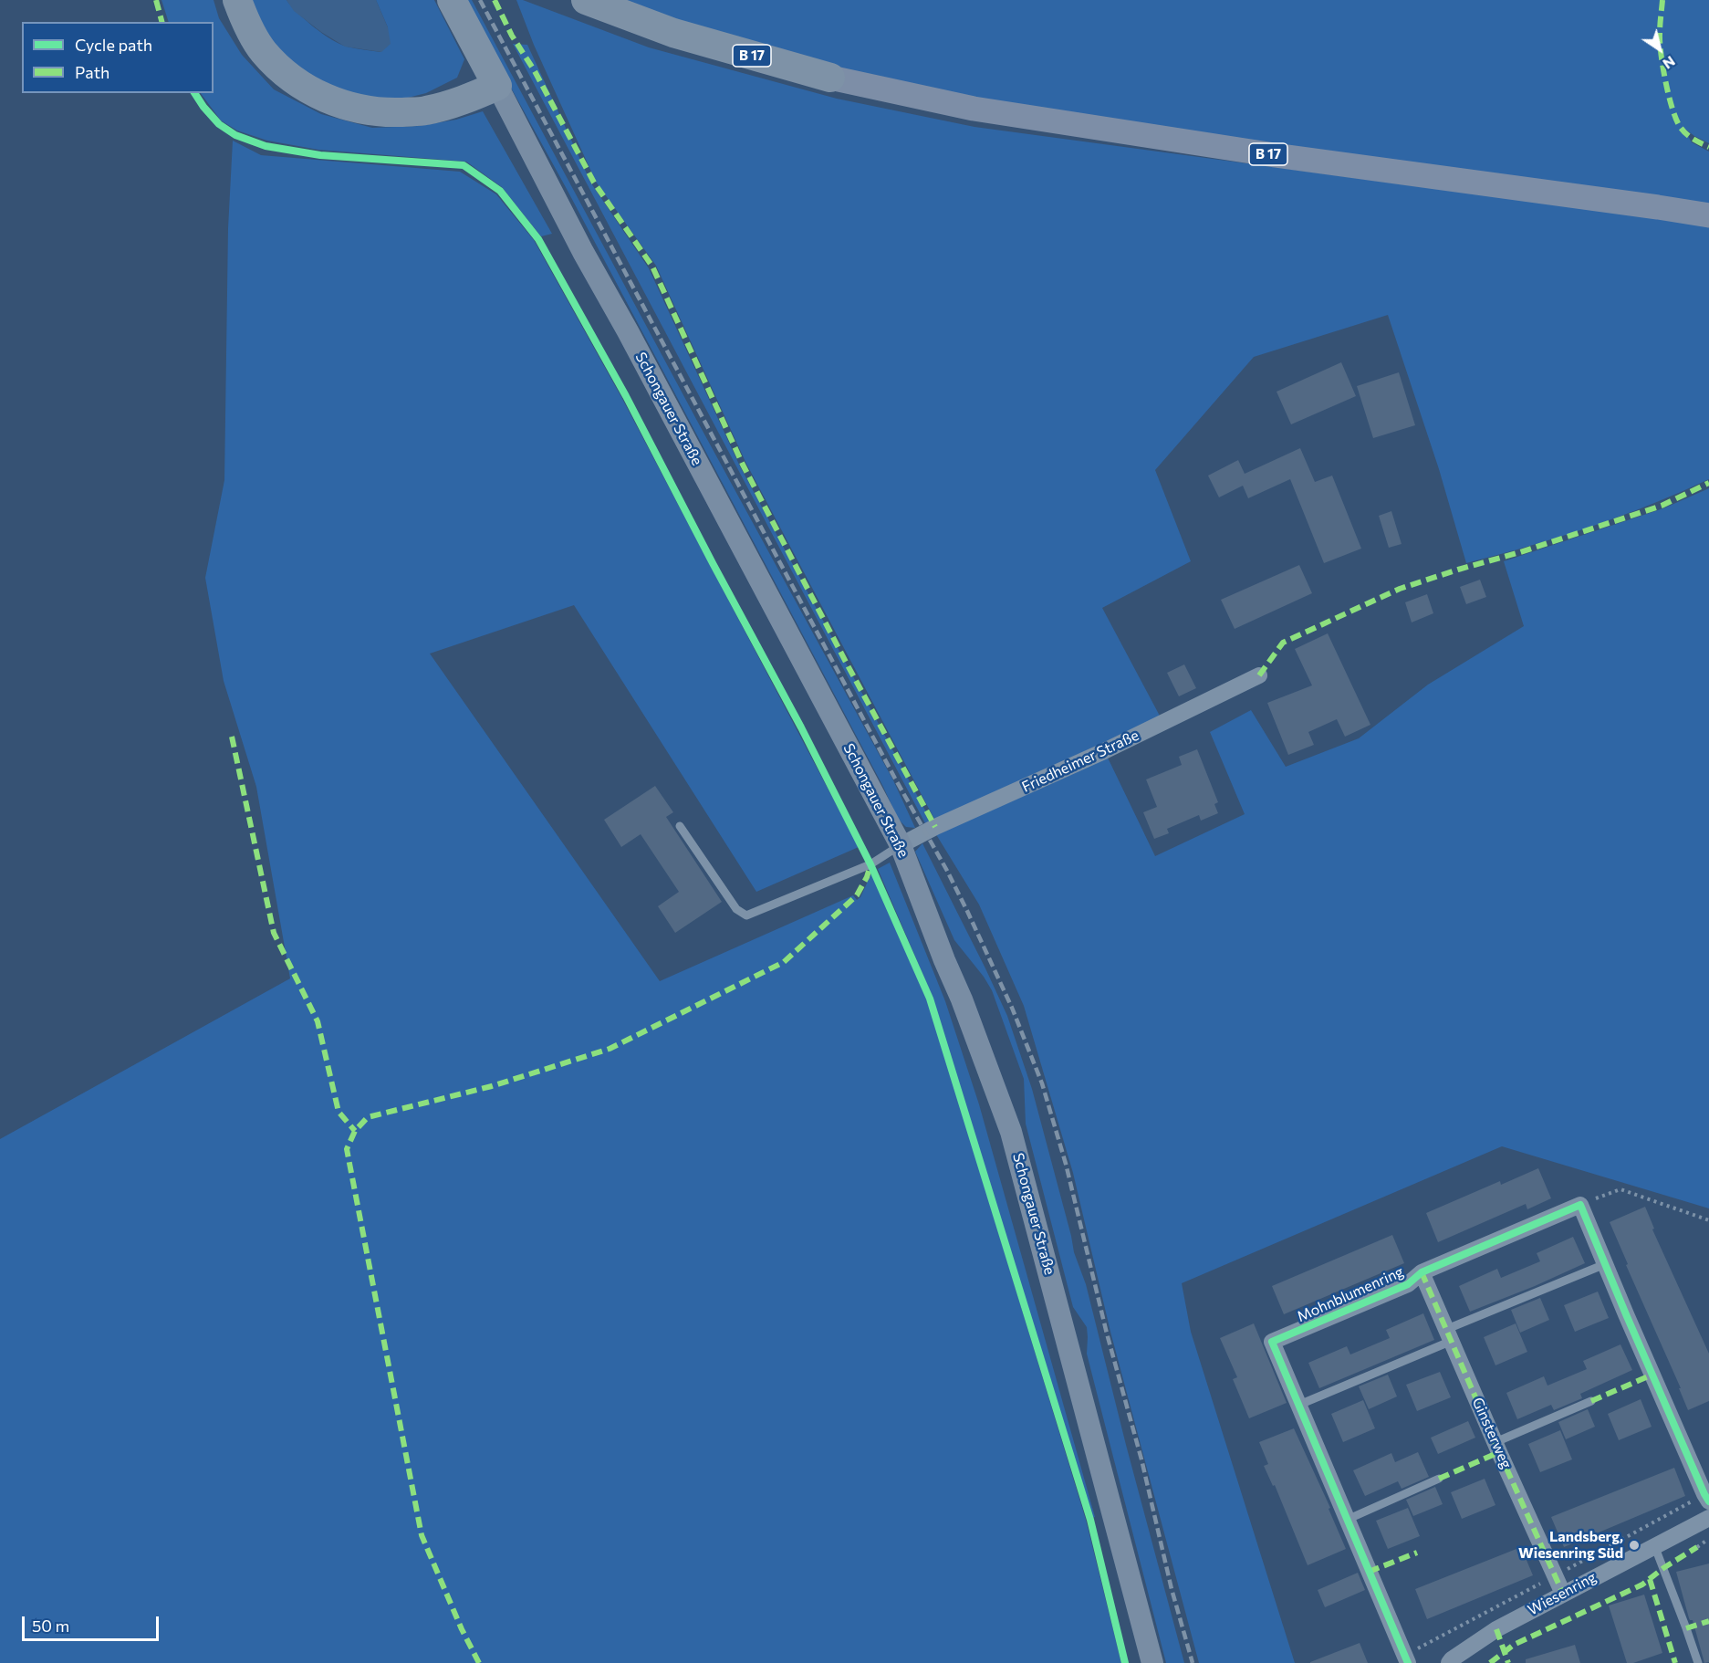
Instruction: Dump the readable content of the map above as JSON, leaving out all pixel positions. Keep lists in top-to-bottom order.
{
  "streets": {
    "highway": ["B 17"],
    "main road": ["Schongauer Straße"],
    "street": [
      "Friedheimer Straße",
      "Mohnblumenring",
      "Ginsterweg",
      "Wiesenring"
    ]
  },
  "crossings": [
    ["Schongauer Straße", "Friedheimer Straße"],
    ["Mohnblumenring", "Ginsterweg"],
    ["Ginsterweg", "Wiesenring"]
  ],
  "places": ["Landsberg, Wiesenring Süd"],
  "legend": ["Cycle path", "Path"],
  "scale_bar": "50 m",
  "north": "bottom right"
}
